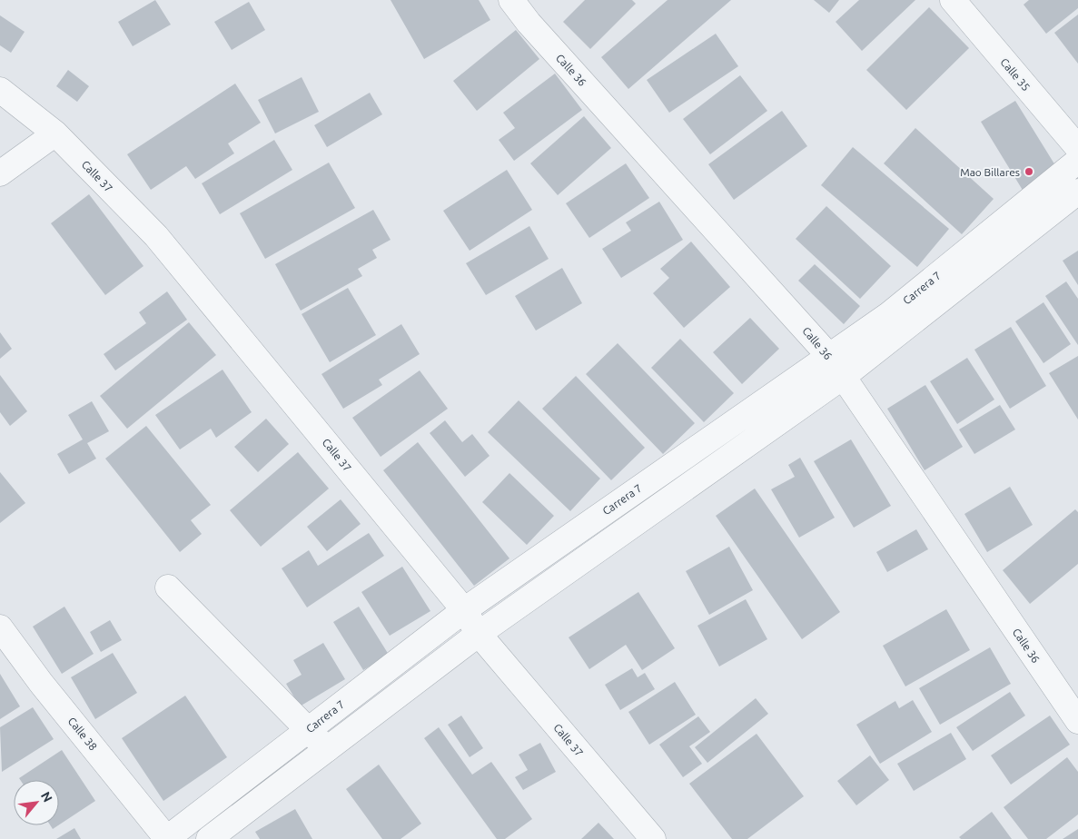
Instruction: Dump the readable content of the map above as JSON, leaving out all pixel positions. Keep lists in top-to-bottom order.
{
  "streets": {
    "street": [
      "Calle 36",
      "Calle 35",
      "Calle 37",
      "Carrera 7",
      "Calle 38"
    ]
  },
  "crossings": [
    ["Calle 36", "Carrera 7"],
    ["Calle 35", "Carrera 7"],
    ["Calle 37", "Carrera 7"],
    ["Carrera 7", "Calle 38"]
  ],
  "places": ["Mao Billares"],
  "north": "top right"
}
